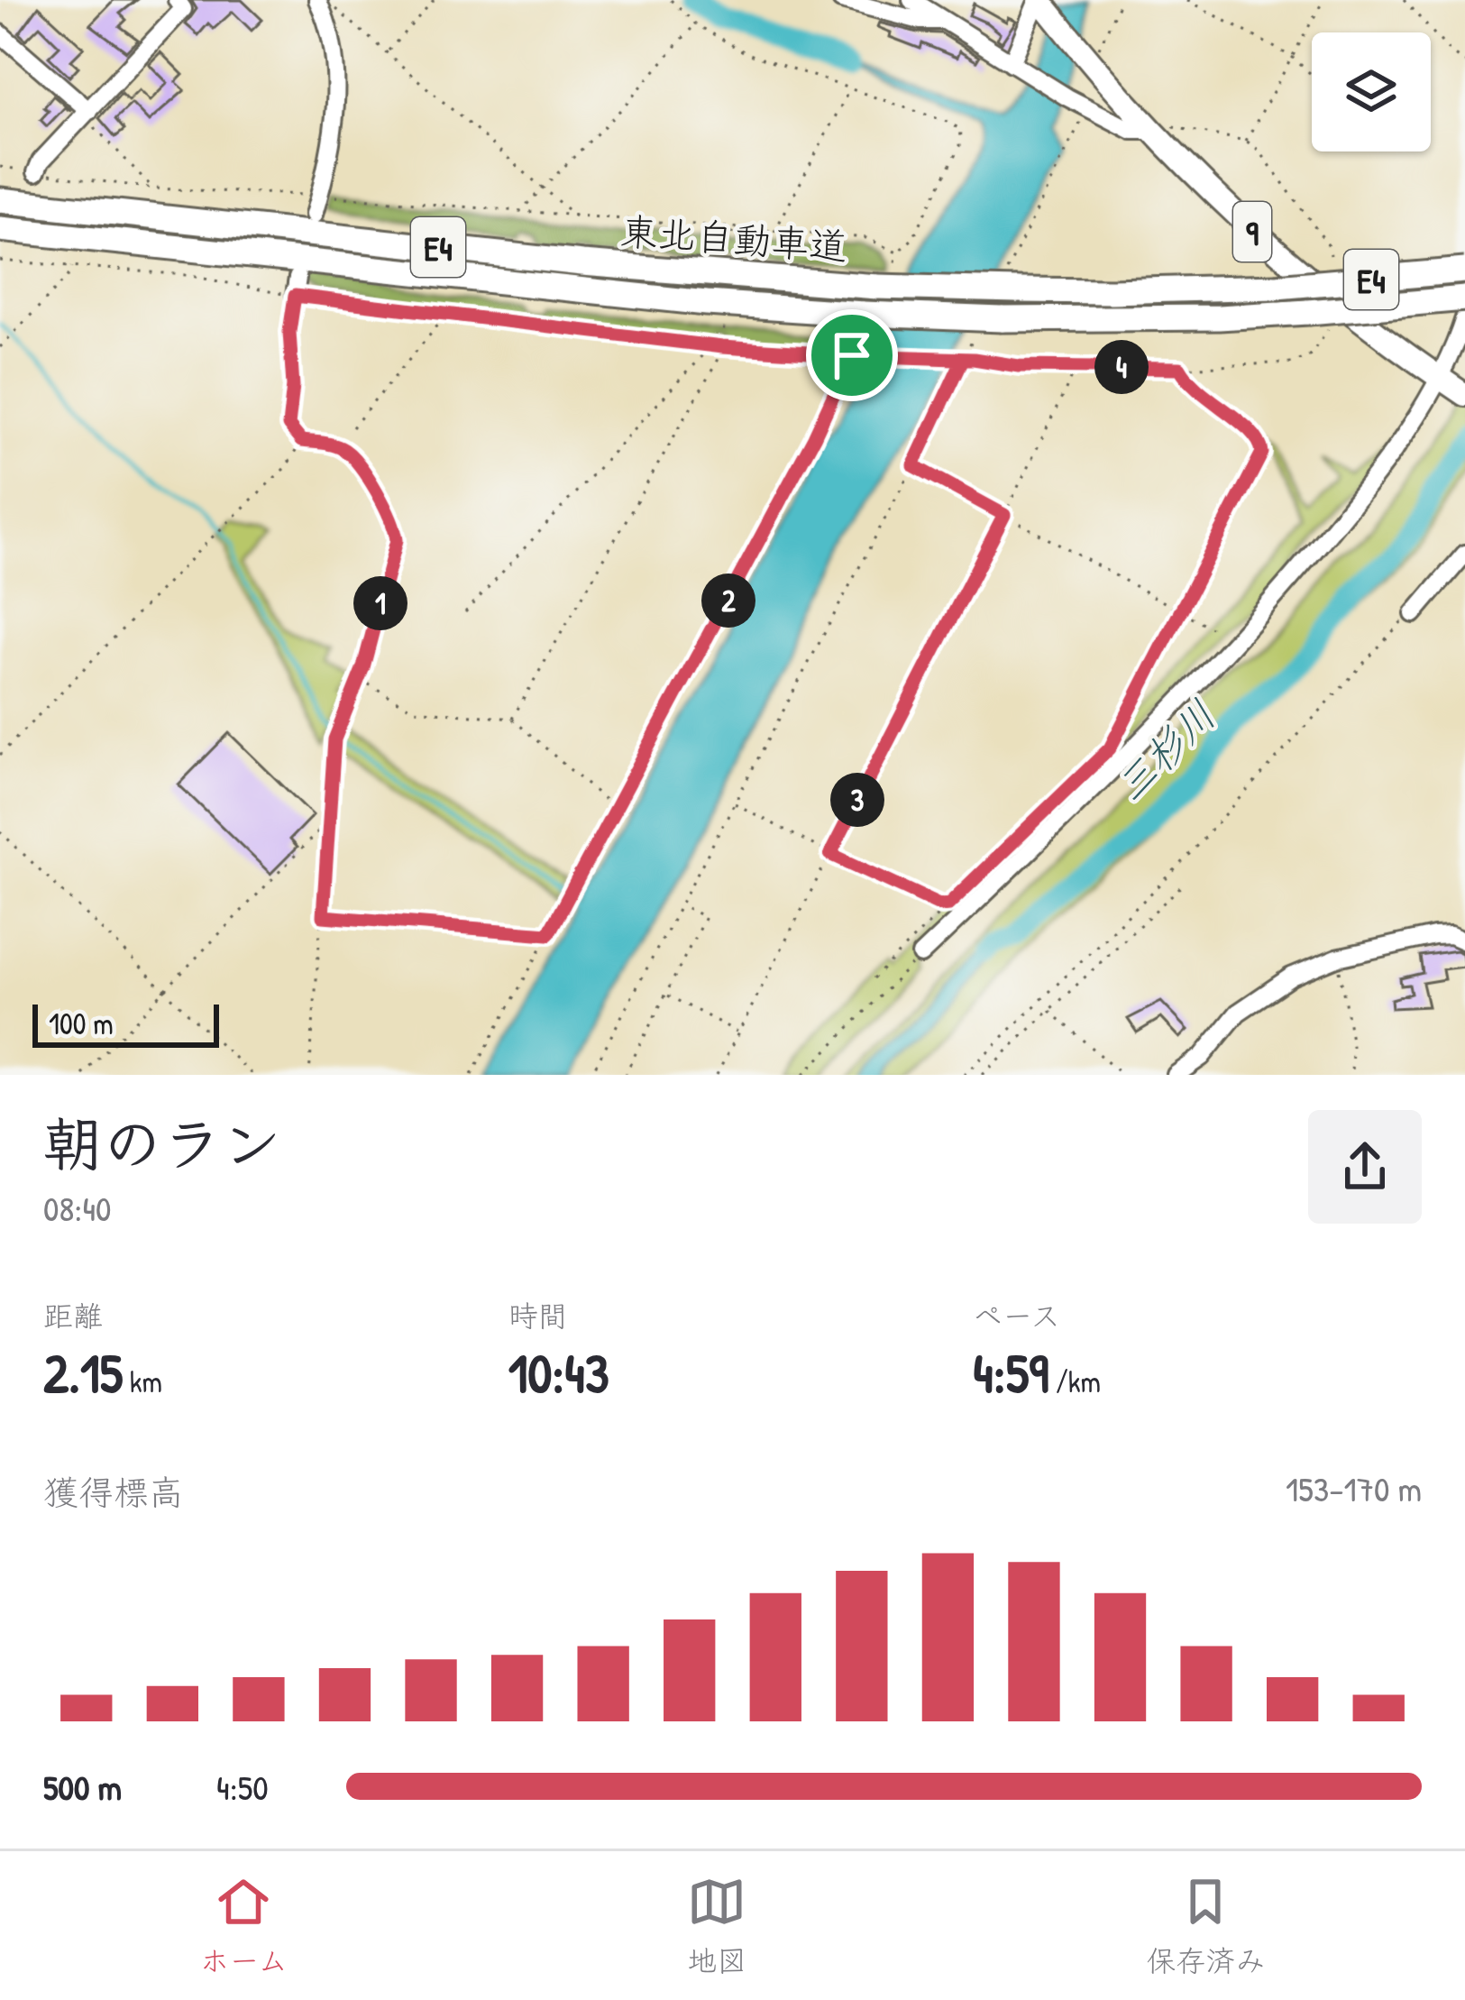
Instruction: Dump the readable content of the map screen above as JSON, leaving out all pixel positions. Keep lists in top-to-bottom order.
{
  "streets": {
    "highway": ["東北自動車道", "E4"],
    "main road": ["9"]
  },
  "water": ["三杉川"],
  "scale_bar": "100 m",
  "page": {
    "pins": [
      "4",
      "2",
      "1",
      "3"
    ],
    "scale": "100 m",
    "heading": ["朝のラン", "08:40"],
    "stats": [
      ["距離", "2.15 km"],
      ["時間", "10:43"],
      ["ペース", "4:59 /km"]
    ],
    "chart": ["獲得標高", "153–170 m"],
    "list": [
      {
        "name": "500 m",
        "note": "4:50"
      }
    ],
    "tabs": ["ホーム", "地図", "保存済み"]
  }
}
